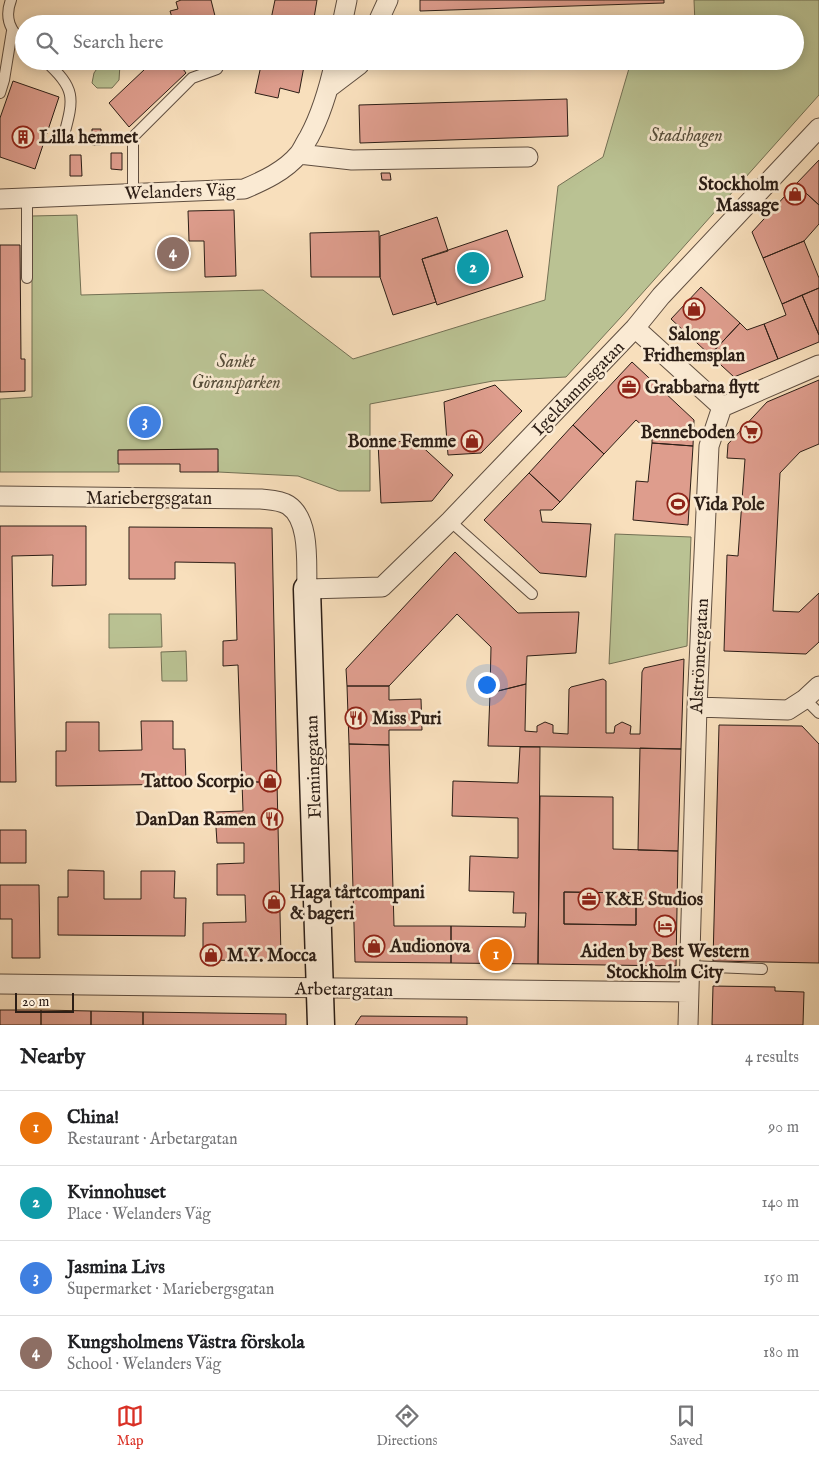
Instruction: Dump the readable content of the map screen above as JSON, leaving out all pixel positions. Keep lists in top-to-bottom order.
{
  "streets": {
    "street": [
      "Welanders Väg",
      "Igeldammsgatan",
      "Mariebergsgatan",
      "Alströmergatan",
      "Fleminggatan",
      "Arbetargatan"
    ]
  },
  "crossings": [
    ["Igeldammsgatan", "Fleminggatan"],
    ["Mariebergsgatan", "Fleminggatan"],
    ["Alströmergatan", "Arbetargatan"],
    ["Fleminggatan", "Arbetargatan"]
  ],
  "parks": ["Stadshagen", "Sankt Göransparken"],
  "places": {
    "building": ["Lilla hemmet"],
    "shop": [
      "Stockholm Massage",
      "Salong Fridhemsplan",
      "Bonne Femme",
      "Tattoo Scorpio",
      "Haga tårtcompani & bageri",
      "Audionova",
      "M.Y. Mocca"
    ],
    "office": ["Grabbarna flytt", "K&E Studios"],
    "supermarket": ["Benneboden"],
    "sports": ["Vida Pole"],
    "restaurant": ["Miss Puri", "DanDan Ramen"],
    "hotel": ["Aiden by Best Western Stockholm City"]
  },
  "scale_bar": "20 m",
  "page": {
    "search": "Search here",
    "pins": [
      "4",
      "2",
      "3",
      "1"
    ],
    "scale": "20 m",
    "heading": ["Nearby", "4 results"],
    "list": [
      {
        "mark": "1",
        "name": "China!",
        "note": "Restaurant · Arbetargatan",
        "value": "90 m"
      },
      {
        "mark": "2",
        "name": "Kvinnohuset",
        "note": "Place · Welanders Väg",
        "value": "140 m"
      },
      {
        "mark": "3",
        "name": "Jasmina Livs",
        "note": "Supermarket · Mariebergsgatan",
        "value": "150 m"
      },
      {
        "mark": "4",
        "name": "Kungsholmens Västra förskola",
        "note": "School · Welanders Väg",
        "value": "180 m"
      }
    ],
    "nav": ["Map", "Directions", "Saved"]
  }
}
